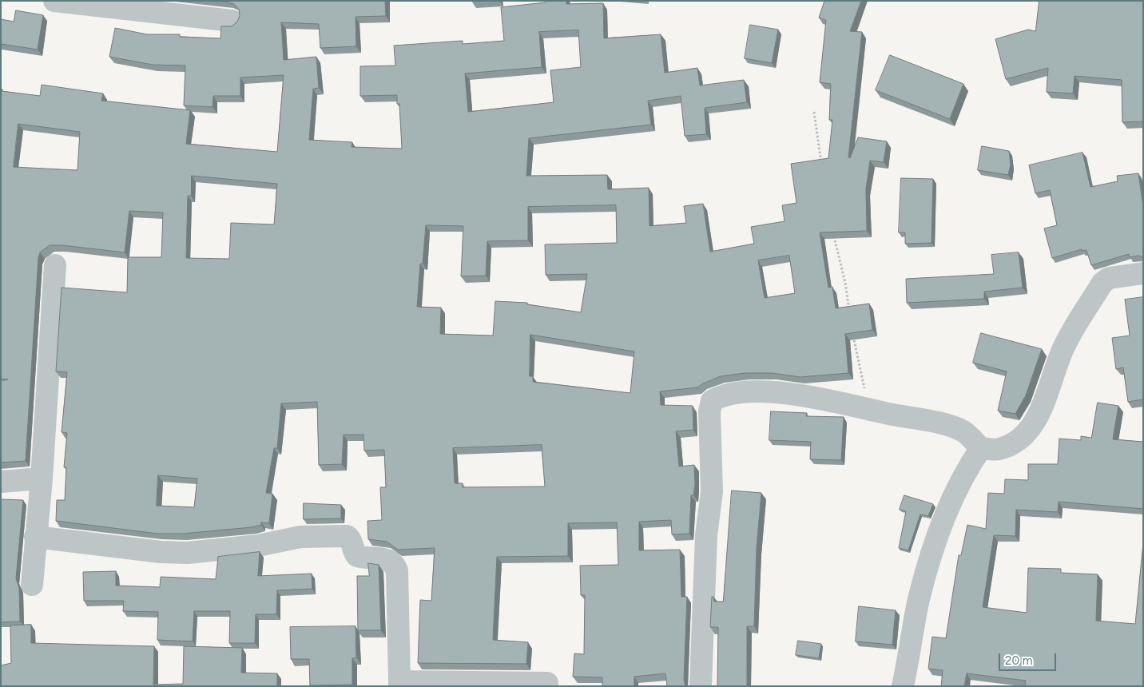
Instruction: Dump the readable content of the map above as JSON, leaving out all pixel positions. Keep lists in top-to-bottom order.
{
  "scale_bar": "20 m"
}
